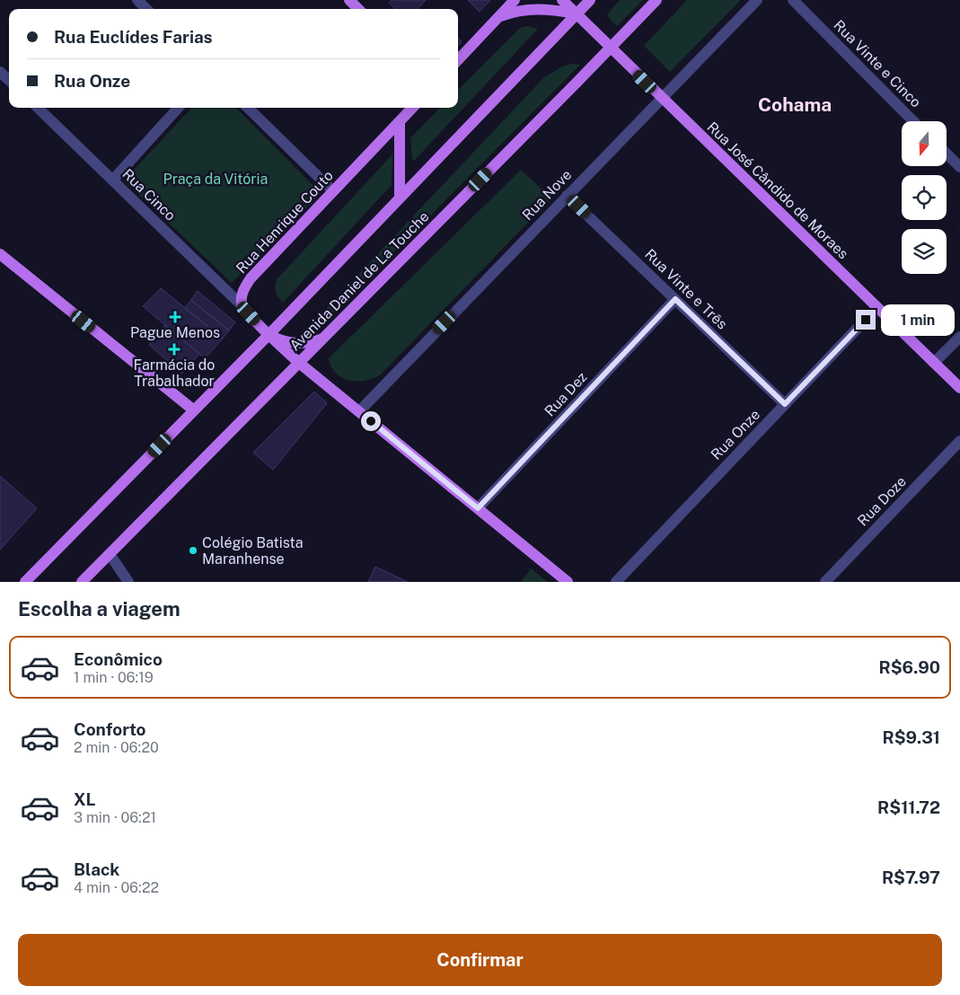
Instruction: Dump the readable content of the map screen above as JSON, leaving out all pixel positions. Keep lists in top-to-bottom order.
{
  "streets": {
    "main road": ["Rua José Cândido de Moraes", "Rua Henrique Couto", "Avenida Daniel de La Touche"],
    "street": [
      "Rua Vinte e Cinco",
      "Rua Cinco",
      "Rua Nove",
      "Rua Vinte e Três",
      "Rua Dez",
      "Rua Onze",
      "Rua Doze"
    ]
  },
  "crossings": [
    ["Rua José Cândido de Moraes", "Rua Nove"],
    ["Rua José Cândido de Moraes", "Avenida Daniel de La Touche"],
    ["Rua José Cândido de Moraes", "Rua Onze"],
    ["Rua Cinco", "Rua Henrique Couto"],
    ["Rua Nove", "Rua Vinte e Três"],
    ["Rua Vinte e Três", "Rua Dez"],
    ["Rua Vinte e Três", "Rua Onze"]
  ],
  "districts": ["Cohama"],
  "parks": ["Praça da Vitória"],
  "places": {
    "health": ["Pague Menos", "Farmácia do Trabalhador"],
    "other": ["Colégio Batista Maranhense"]
  },
  "north": "bottom",
  "page": {
    "banner": ["Rua Euclídes Farias", "Rua Onze"],
    "bubble": "1 min",
    "heading": "Escolha a viagem",
    "list": [
      {
        "name": "Econômico",
        "note": "1 min · 06:19",
        "value": "R$6.90"
      },
      {
        "name": "Conforto",
        "note": "2 min · 06:20",
        "value": "R$9.31"
      },
      {
        "name": "XL",
        "note": "3 min · 06:21",
        "value": "R$11.72"
      },
      {
        "name": "Black",
        "note": "4 min · 06:22",
        "value": "R$7.97"
      }
    ],
    "buttons": "Confirmar"
  }
}
